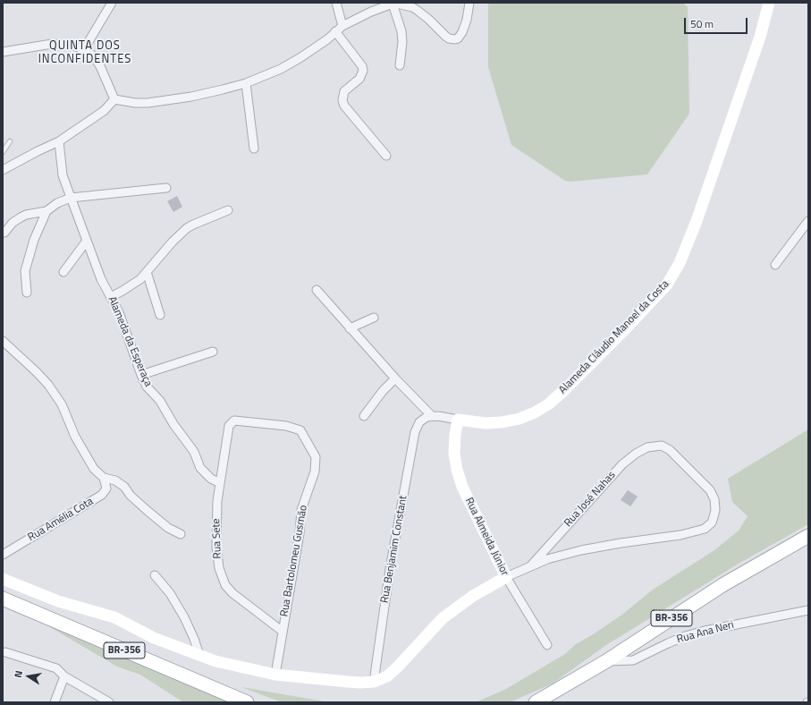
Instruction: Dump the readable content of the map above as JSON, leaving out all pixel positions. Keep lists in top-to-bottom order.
{
  "streets": {
    "main road": ["BR-356"],
    "street": [
      "Alameda Cláudio Manoel da Costa",
      "Alameda da Esperaça",
      "Rua José Nahas",
      "Rua Amélia Cota",
      "Rua Almeida Júnior",
      "Rua Sete",
      "Rua Benjamim Constant",
      "Rua Bartolomeu Gusmão",
      "Rua Ana Neri"
    ]
  },
  "crossings": [
    ["Alameda Cláudio Manoel da Costa", "Rua Almeida Júnior"],
    ["Alameda Cláudio Manoel da Costa", "Rua Benjamim Constant"],
    ["Alameda da Esperaça", "Rua Sete"],
    ["Rua Sete", "Rua Bartolomeu Gusmão"],
    ["BR-356", "Rua Ana Neri"]
  ],
  "districts": ["QUINTA DOS INCONFIDENTES"],
  "scale_bar": "50 m",
  "north": "left"
}
